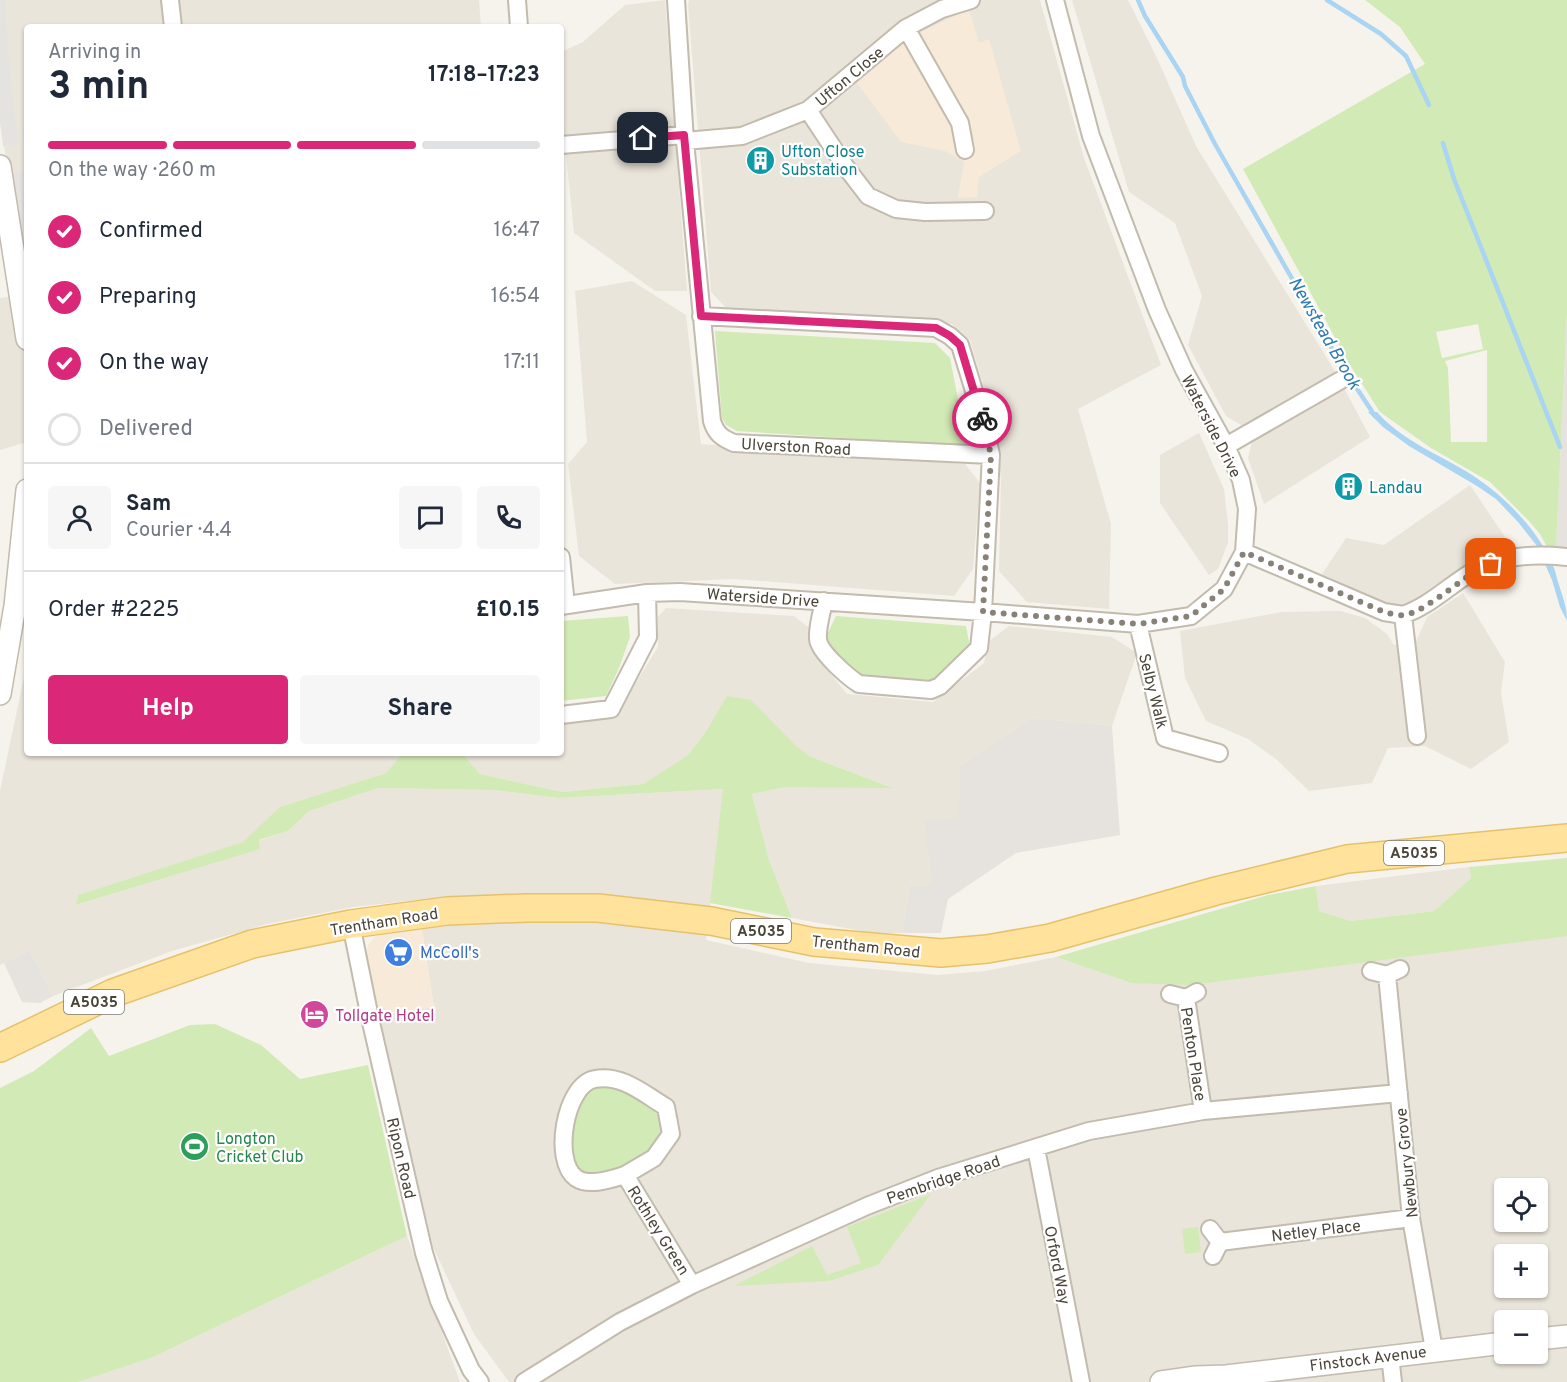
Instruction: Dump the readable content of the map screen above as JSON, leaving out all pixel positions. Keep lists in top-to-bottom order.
{
  "streets": {
    "main road": ["A5035", "Trentham Road"],
    "street": [
      "Ufton Close",
      "Waterside Drive",
      "Ulverston Road",
      "Selby Walk",
      "Penton Place",
      "Ripon Road",
      "Newbury Grove",
      "Pembridge Road",
      "Rothley Green",
      "Netley Place",
      "Orford Way",
      "Finstock Avenue"
    ]
  },
  "crossings": [
    ["Ufton Close", "Ulverston Road"],
    ["Waterside Drive", "Selby Walk"],
    ["Trentham Road", "Ripon Road"],
    ["Penton Place", "Pembridge Road"],
    ["Newbury Grove", "Pembridge Road"],
    ["Newbury Grove", "Netley Place"],
    ["Newbury Grove", "Finstock Avenue"],
    ["Pembridge Road", "Rothley Green"],
    ["Pembridge Road", "Orford Way"]
  ],
  "water": ["Newstead Brook"],
  "places": {
    "building": ["Ufton Close Substation", "Landau"],
    "supermarket": ["McColl's"],
    "hotel": ["Tollgate Hotel"],
    "sports": ["Longton Cricket Club"]
  },
  "page": {
    "heading": ["3 min", "Arriving in", "17:18–17:23"],
    "panel": [
      "Sam",
      "Courier · 4.4",
      "Order #2225",
      "£10.15"
    ],
    "bar": "On the way · 260 m",
    "list": [
      ["Confirmed", "16:47"],
      ["Preparing", "16:54"],
      ["On the way", "17:11"],
      "Delivered"
    ],
    "buttons": ["Help", "Share"],
    "map_buttons": ["+", "−"]
  }
}
